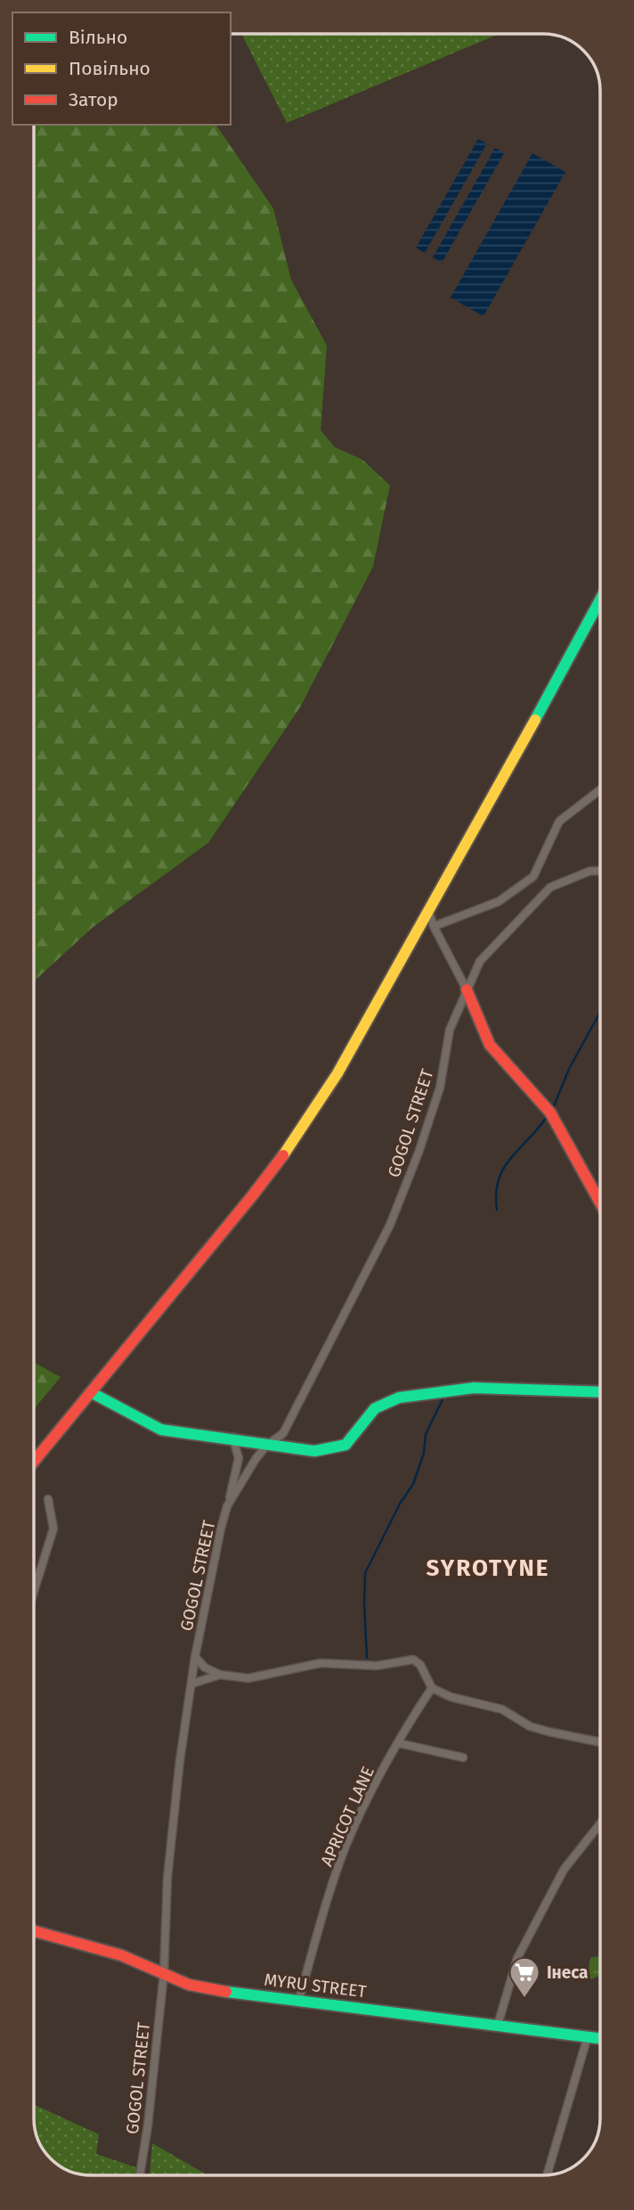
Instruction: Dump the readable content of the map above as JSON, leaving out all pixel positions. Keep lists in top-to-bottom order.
{
  "streets": {
    "street": ["GOGOL STREET", "APRICOT LANE", "MYRU STREET"]
  },
  "crossings": [
    ["GOGOL STREET", "MYRU STREET"],
    ["APRICOT LANE", "MYRU STREET"]
  ],
  "districts": ["SYROTYNE"],
  "places": {
    "supermarket": ["Інеса"]
  },
  "legend": ["Вільно", "Повільно", "Затор"]
}
